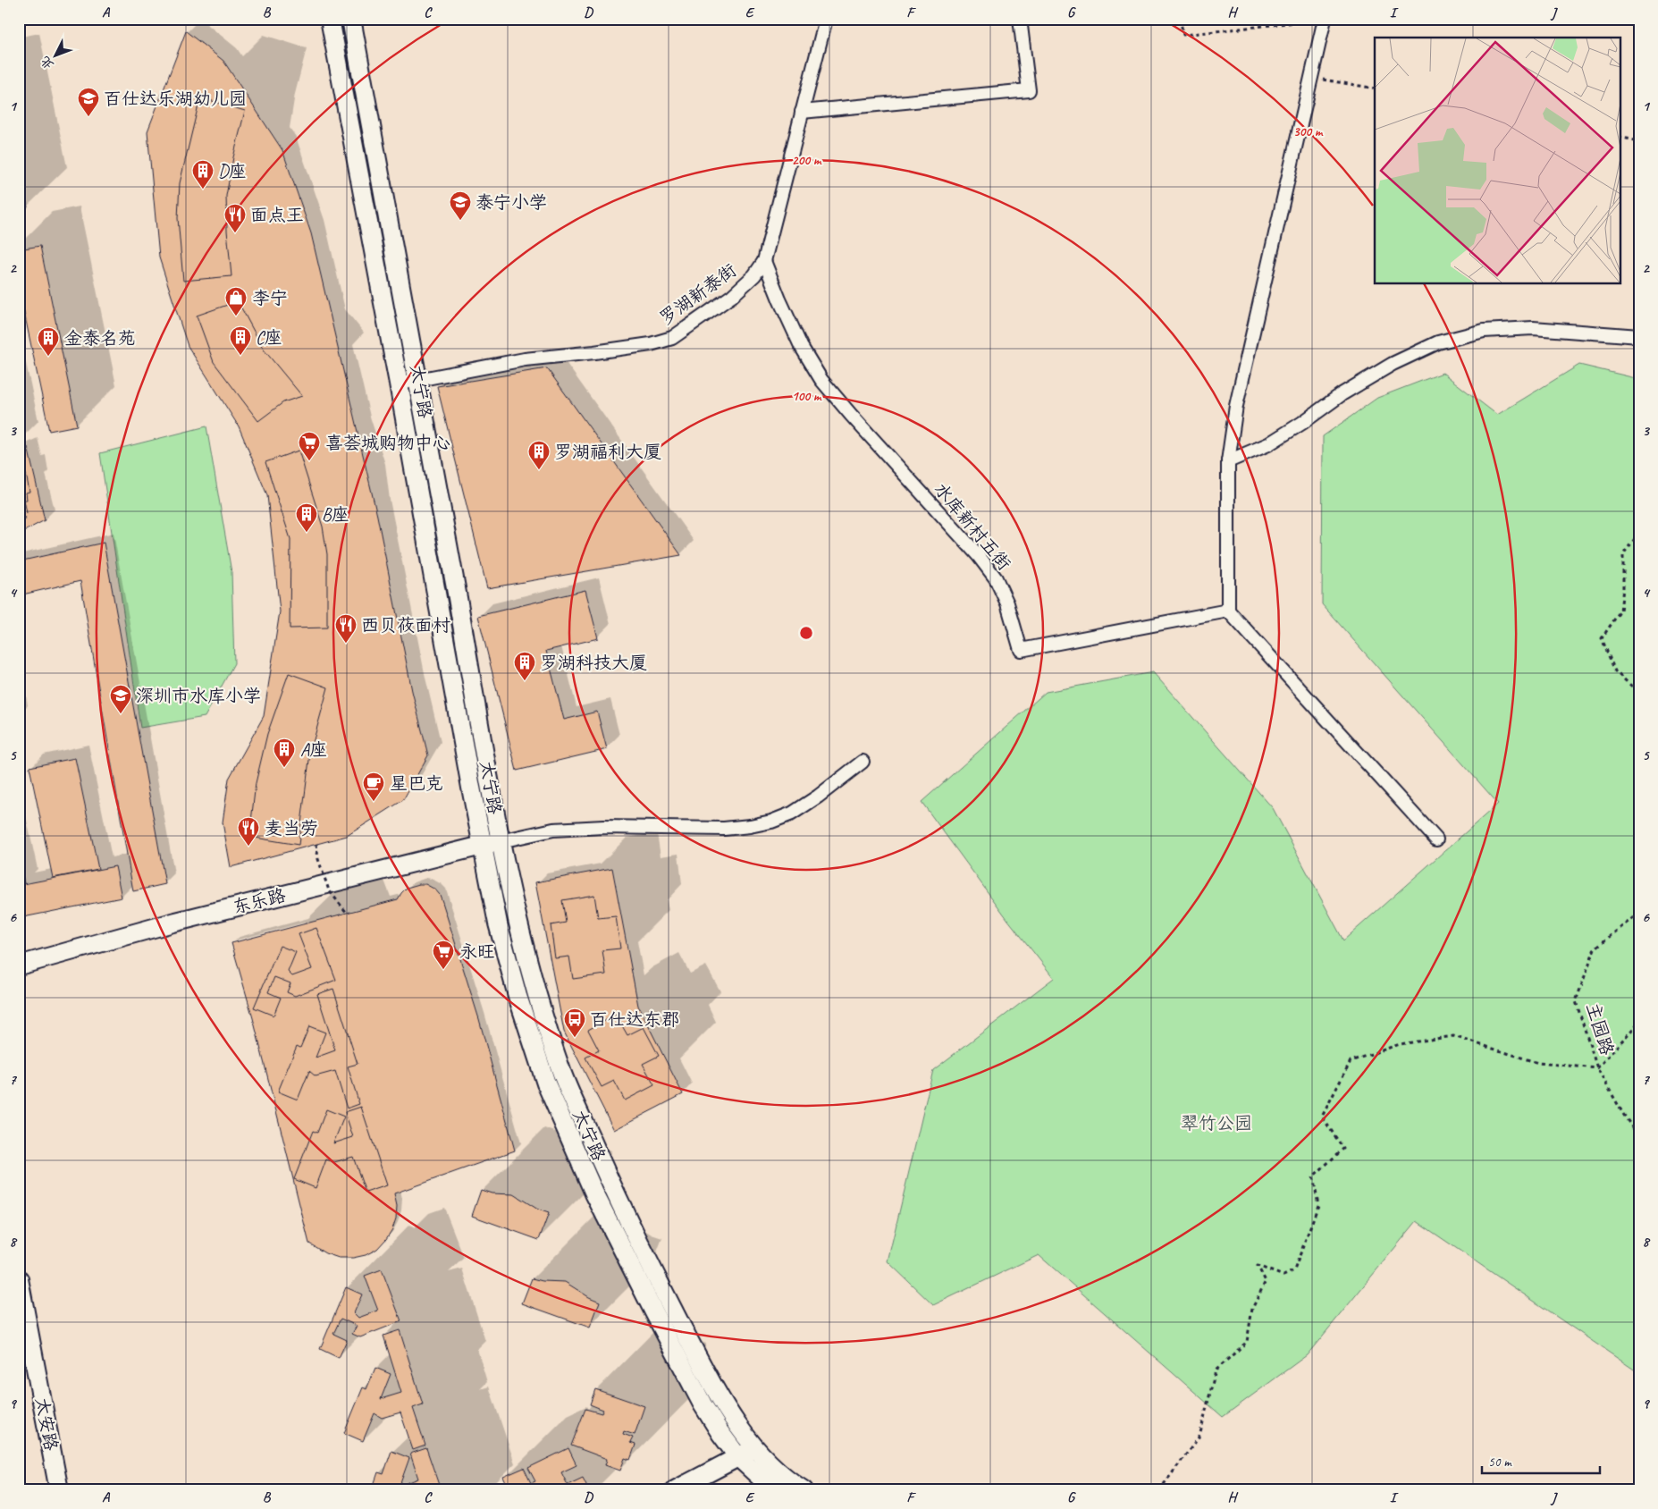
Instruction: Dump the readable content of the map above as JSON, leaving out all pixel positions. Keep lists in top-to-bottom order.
{
  "streets": {
    "main road": ["太宁路", "东乐路", "太安路"],
    "street": ["罗湖新泰街", "水库新村五街"],
    "path": ["主园路"]
  },
  "crossings": [
    ["罗湖新泰街", "太宁路"],
    ["罗湖新泰街", "水库新村五街"],
    ["太宁路", "东乐路"]
  ],
  "parks": ["翠竹公园"],
  "places": {
    "school or university": ["百仕达乐湖幼儿园", "泰宁小学", "深圳市水库小学"],
    "building": [
      "D座",
      "C座",
      "金泰名苑",
      "罗湖福利大厦",
      "B座",
      "罗湖科技大厦",
      "A座"
    ],
    "restaurant": ["面点王", "西贝莜面村", "麦当劳"],
    "shop": ["李宁"],
    "supermarket": ["喜荟城购物中心", "永旺"],
    "cafe": ["星巴克"],
    "bus stop": ["百仕达东郡"]
  },
  "scale_bar": "50 m",
  "north": "bottom left",
  "grid": {
    "columns": [
      "A",
      "B",
      "C",
      "D",
      "E",
      "F",
      "G",
      "H",
      "I",
      "J"
    ],
    "rows": [
      "1",
      "2",
      "3",
      "4",
      "5",
      "6",
      "7",
      "8",
      "9"
    ]
  },
  "rings": ["300 m", "200 m", "100 m"]
}
